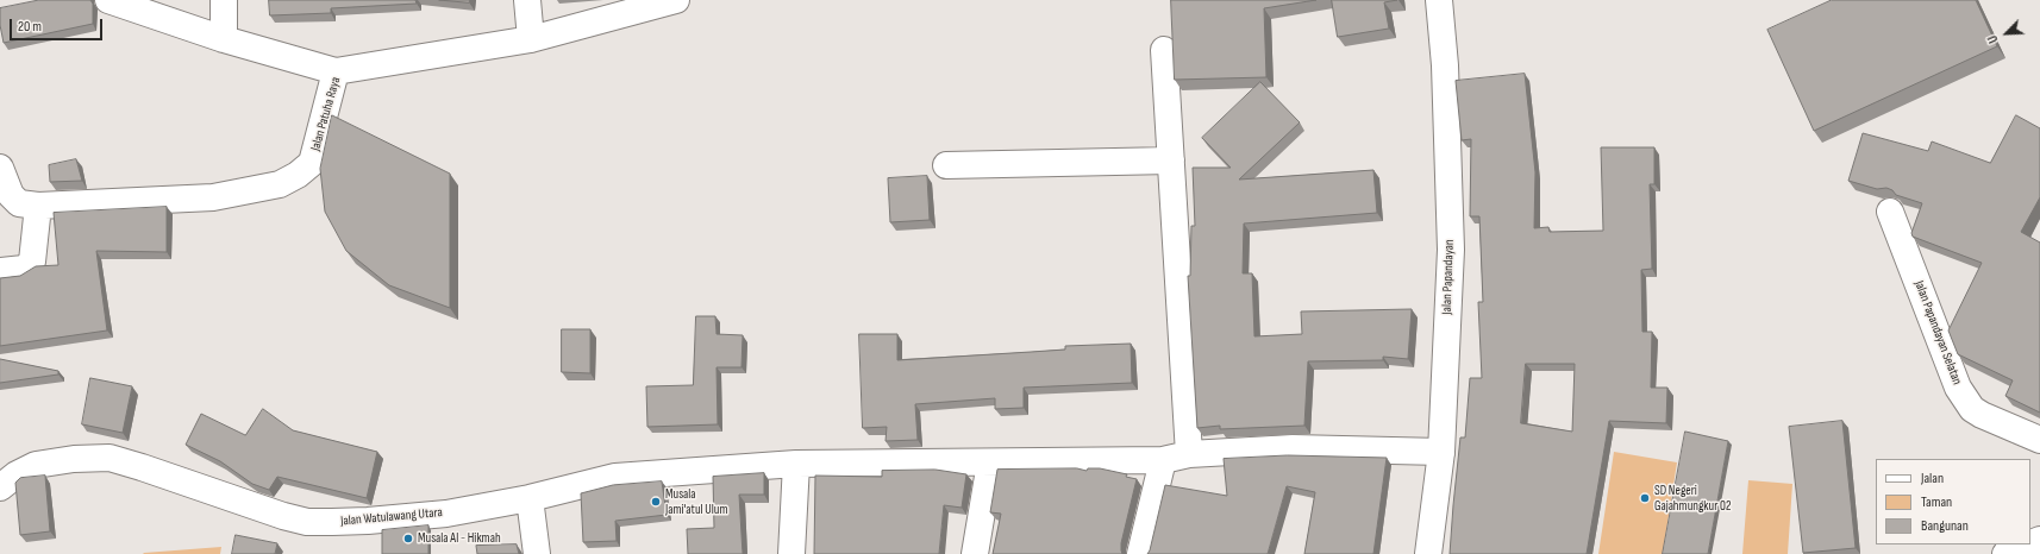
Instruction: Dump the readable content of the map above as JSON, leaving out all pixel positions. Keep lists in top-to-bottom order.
{
  "streets": {
    "street": [
      "Jalan Patuha Raya",
      "Jalan Papandayan",
      "Jalan Papandayan Selatan",
      "Jalan Watulawang Utara"
    ]
  },
  "crossings": [
    ["Jalan Papandayan", "Jalan Watulawang Utara"]
  ],
  "places": ["SD Negeri Gajahmungkur 02", "Musala Jami'atul Ulum", "Musala Al - Hikmah"],
  "legend": ["Jalan", "Taman", "Bangunan"],
  "scale_bar": "20 m",
  "north": "bottom left"
}
